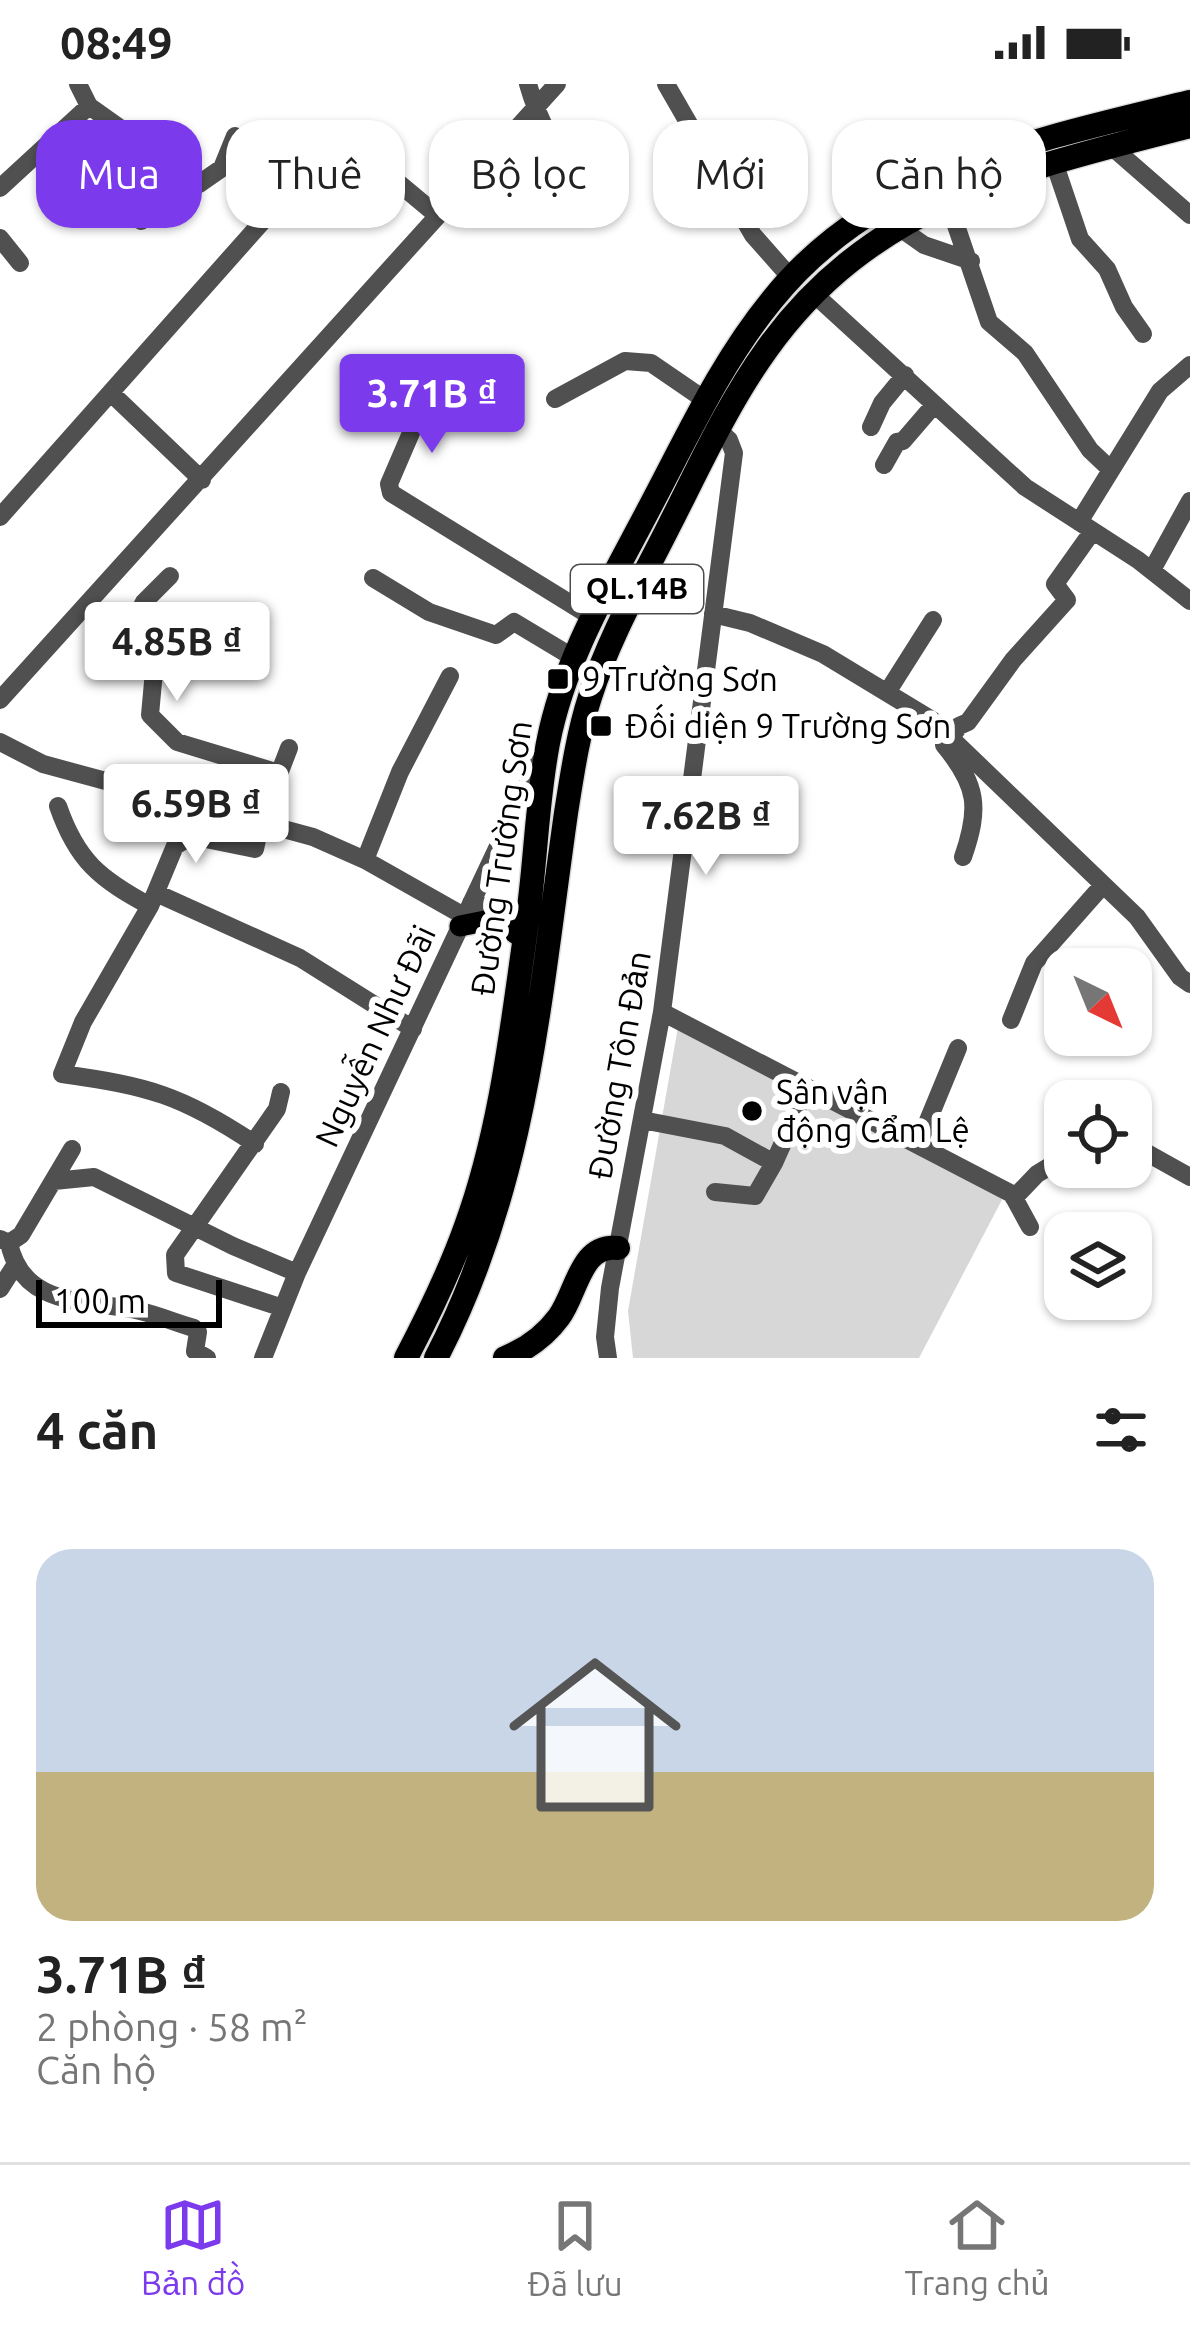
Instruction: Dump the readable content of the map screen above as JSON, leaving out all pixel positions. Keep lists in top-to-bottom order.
{
  "streets": {
    "highway": ["QL.14B", "Đường Trường Sơn"],
    "street": ["Nguyễn Như Đãi", "Đường Tôn Đản"]
  },
  "crossings": [
    ["Đường Trường Sơn", "Nguyễn Như Đãi"],
    ["Đường Trường Sơn", "Đường Tôn Đản"]
  ],
  "places": {
    "transit": ["9 Trường Sơn", "Đối diện 9 Trường Sơn"],
    "other": ["Sân vận động Cẩm Lệ"]
  },
  "scale_bar": "100 m",
  "north": "bottom right",
  "page": {
    "status": "08:49",
    "chip": [
      "Mua",
      "Thuê",
      "Bộ lọc",
      "Mới",
      "Căn hộ"
    ],
    "price": [
      "3.71B ₫",
      "4.85B ₫",
      "6.59B ₫",
      "7.62B ₫"
    ],
    "scale": "100 m",
    "heading": "4 căn",
    "list": [
      {
        "name": "3.71B ₫",
        "note": "2 phòng · 58 m² · Căn hộ"
      }
    ],
    "tabs": ["Bản đồ", "Đã lưu", "Trang chủ"]
  }
}
